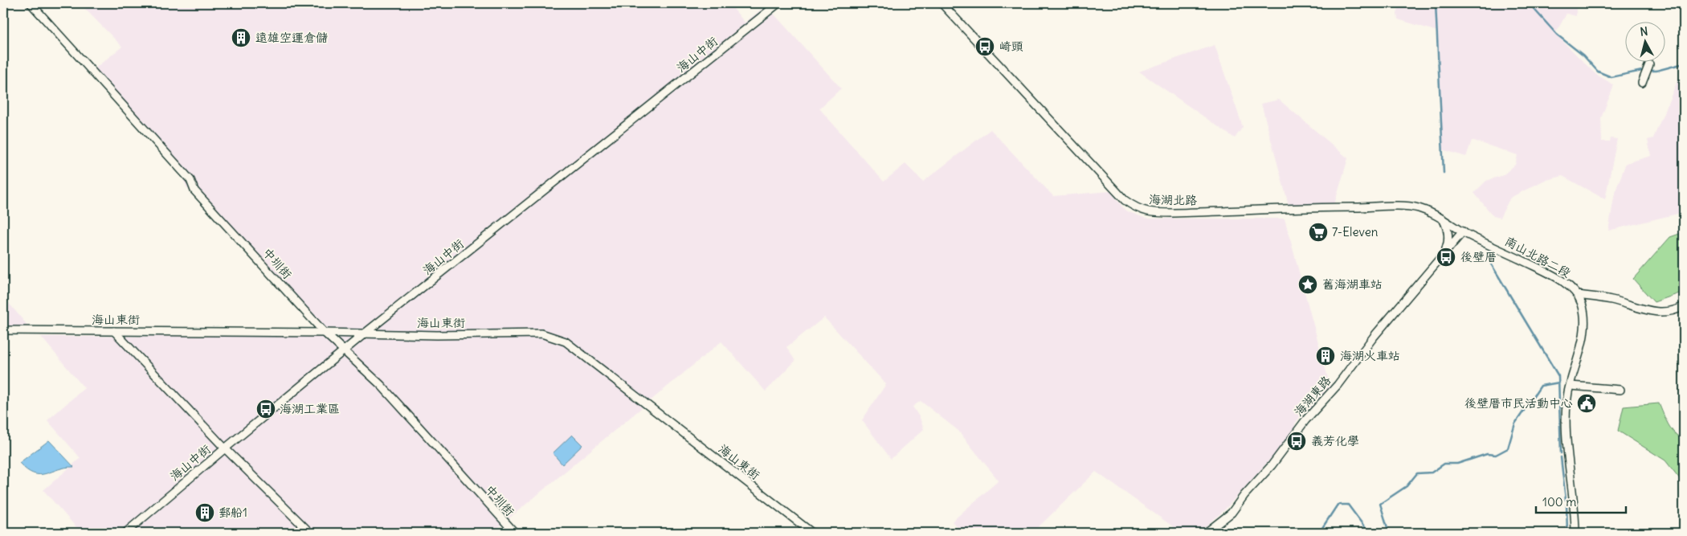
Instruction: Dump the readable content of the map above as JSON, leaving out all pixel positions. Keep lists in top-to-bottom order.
{
  "streets": {
    "street": [
      "海山中街",
      "海湖北路",
      "南山北路二段",
      "中圳街",
      "海山東街",
      "海湖東路"
    ]
  },
  "crossings": [
    ["海山中街", "中圳街"],
    ["海山中街", "海山東街"],
    ["海湖北路", "南山北路二段"],
    ["海湖北路", "海湖東路"],
    ["南山北路二段", "海湖東路"],
    ["中圳街", "海山東街"]
  ],
  "places": {
    "building": ["遠雄空運倉儲", "海湖火車站", "郵船1"],
    "bus stop": [
      "崎頭",
      "後壁厝",
      "海湖工業區",
      "義芳化學"
    ],
    "supermarket": ["7-Eleven"],
    "place": ["舊海湖車站"],
    "public building": ["後壁厝市民活動中心"]
  },
  "scale_bar": "100 m",
  "north": "top"
}
